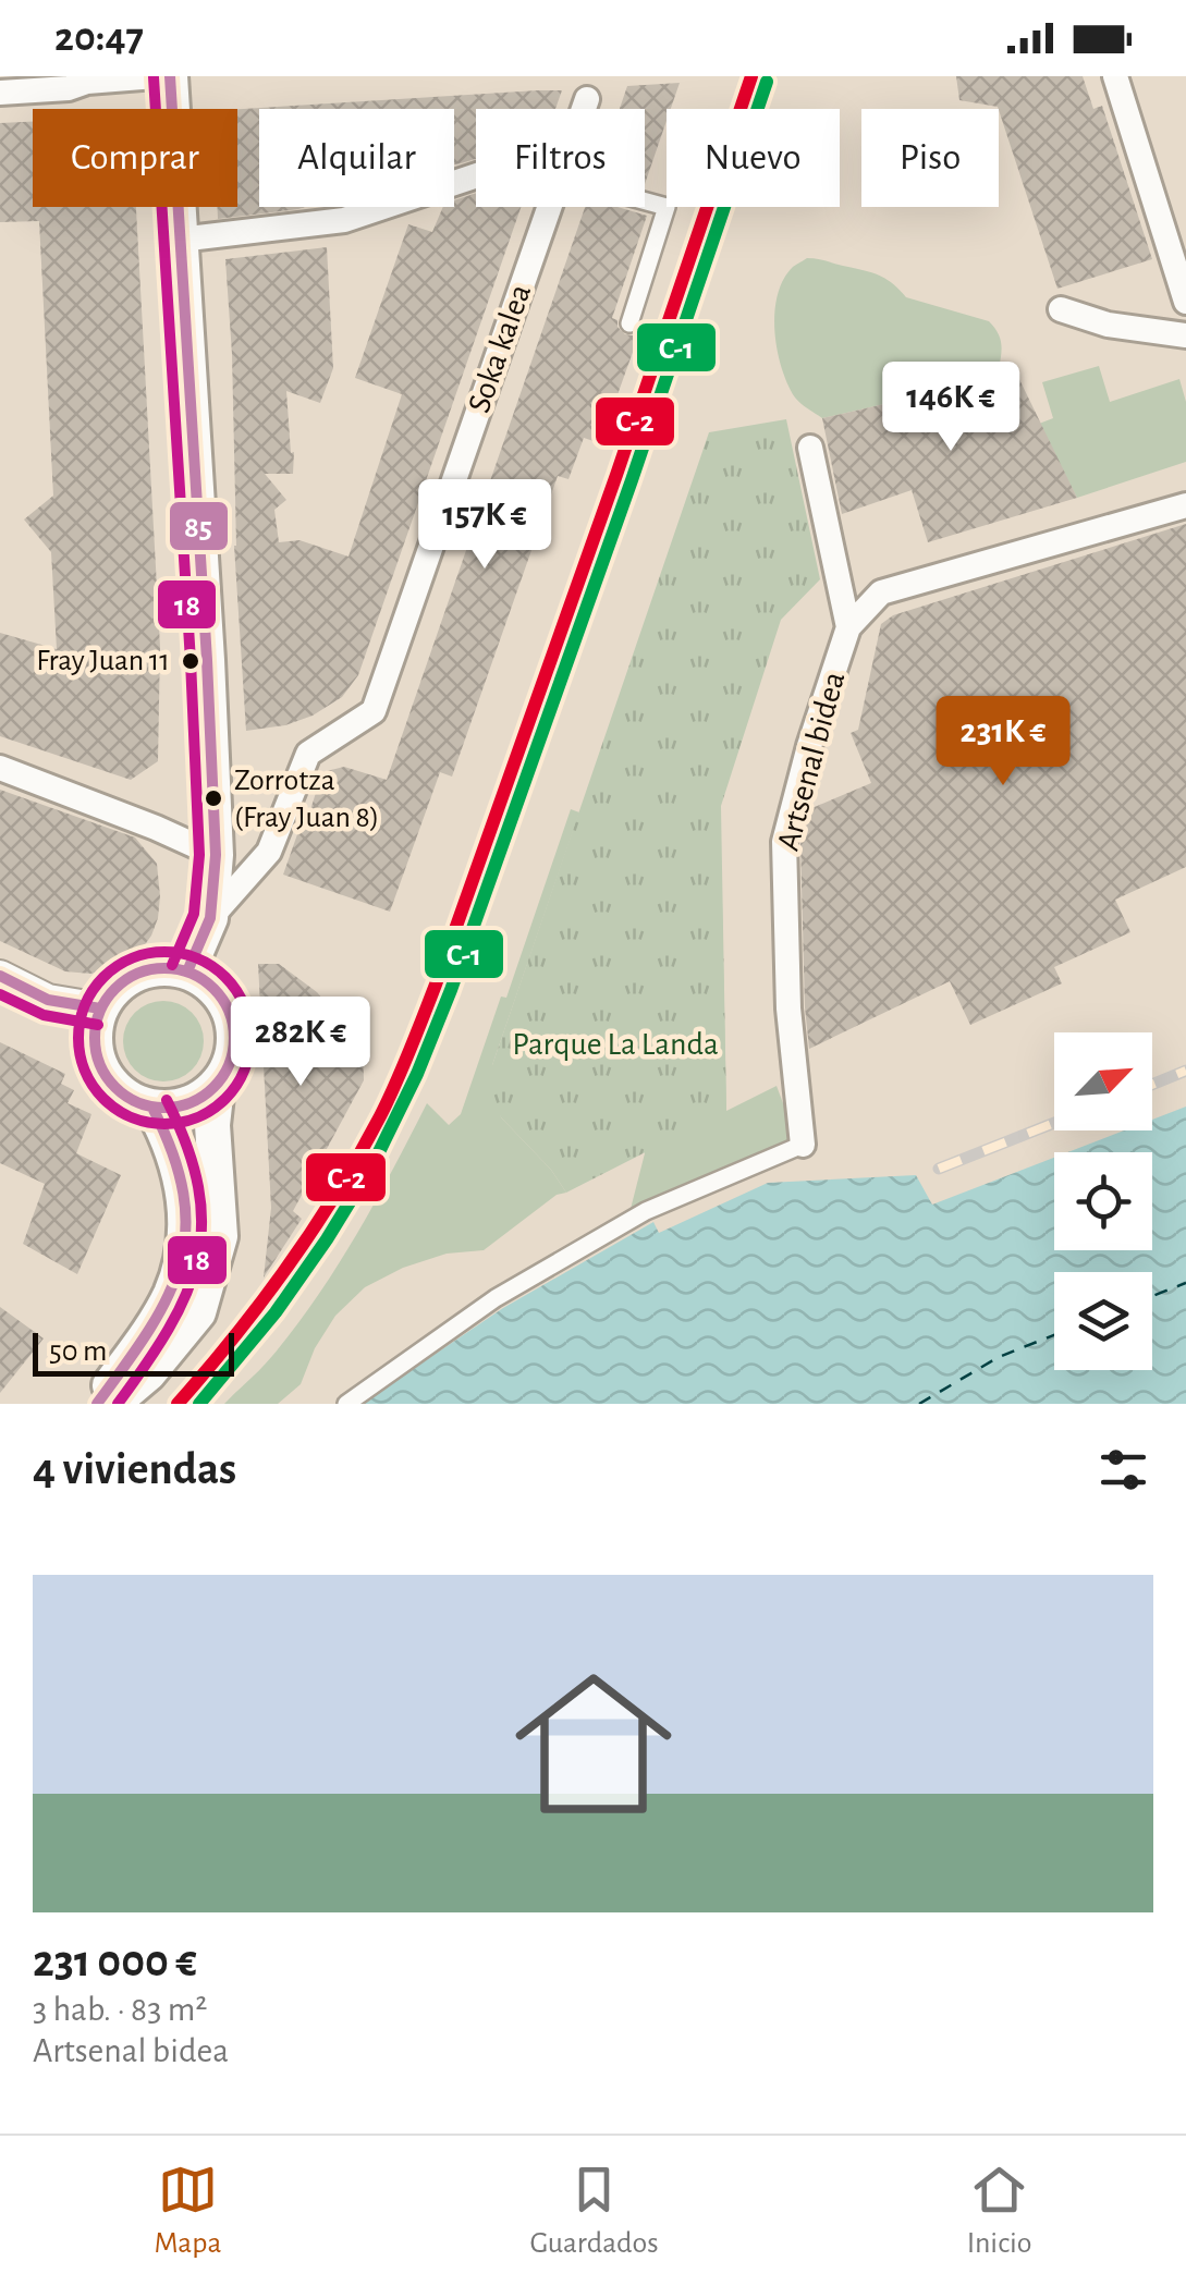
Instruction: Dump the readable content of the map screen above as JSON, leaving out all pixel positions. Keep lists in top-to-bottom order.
{
  "streets": {
    "street": ["Soka kalea", "Artsenal bidea"]
  },
  "parks": ["Parque La Landa"],
  "places": ["Fray Juan 11", "Zorrotza (Fray Juan 8)"],
  "lines": [
    "transit line C-2",
    "transit line 85",
    "transit line 18",
    "transit line C-1"
  ],
  "scale_bar": "50 m",
  "north": "top right",
  "page": {
    "status": "20:47",
    "chip": [
      "Comprar",
      "Alquilar",
      "Filtros",
      "Nuevo",
      "Piso"
    ],
    "price": [
      "146K €",
      "157K €",
      "231K €",
      "282K €"
    ],
    "scale": "50 m",
    "heading": "4 viviendas",
    "list": [
      {
        "name": "231 000 €",
        "note": "3 hab. · 83 m² · Artsenal bidea"
      }
    ],
    "tabs": ["Mapa", "Guardados", "Inicio"]
  }
}
